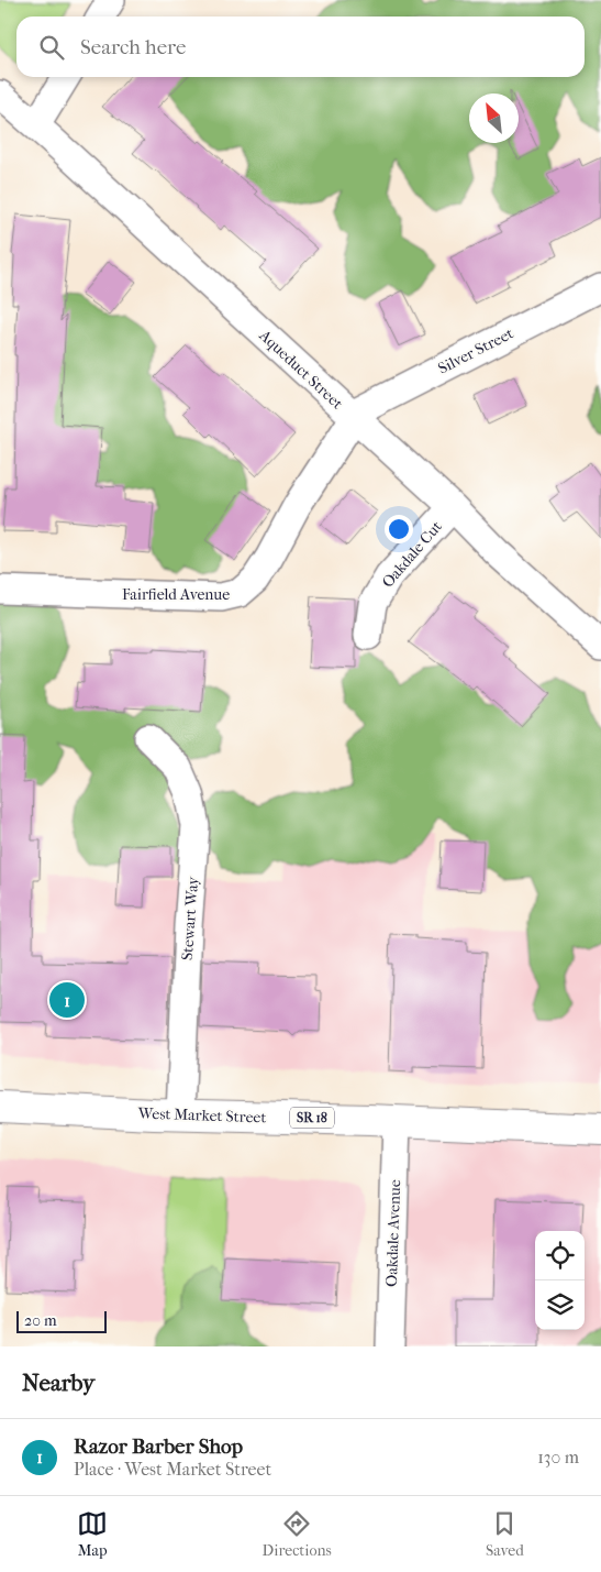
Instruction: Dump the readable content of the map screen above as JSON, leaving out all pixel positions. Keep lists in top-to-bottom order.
{
  "streets": {
    "main road": ["West Market Street", "SR 18"],
    "street": [
      "Silver Street",
      "Aqueduct Street",
      "Oakdale Cut",
      "Fairfield Avenue",
      "Stewart Way",
      "Oakdale Avenue"
    ]
  },
  "crossings": [
    ["Silver Street", "Aqueduct Street"],
    ["Silver Street", "Fairfield Avenue"],
    ["Aqueduct Street", "Oakdale Cut"],
    ["Aqueduct Street", "Fairfield Avenue"],
    ["Stewart Way", "West Market Street"],
    ["West Market Street", "Oakdale Avenue"]
  ],
  "scale_bar": "20 m",
  "north": "top left",
  "page": {
    "search": "Search here",
    "pins": "1",
    "scale": "20 m",
    "heading": "Nearby",
    "list": [
      {
        "mark": "1",
        "name": "Razor Barber Shop",
        "note": "Place · West Market Street",
        "value": "130 m"
      }
    ],
    "nav": ["Map", "Directions", "Saved"]
  }
}
